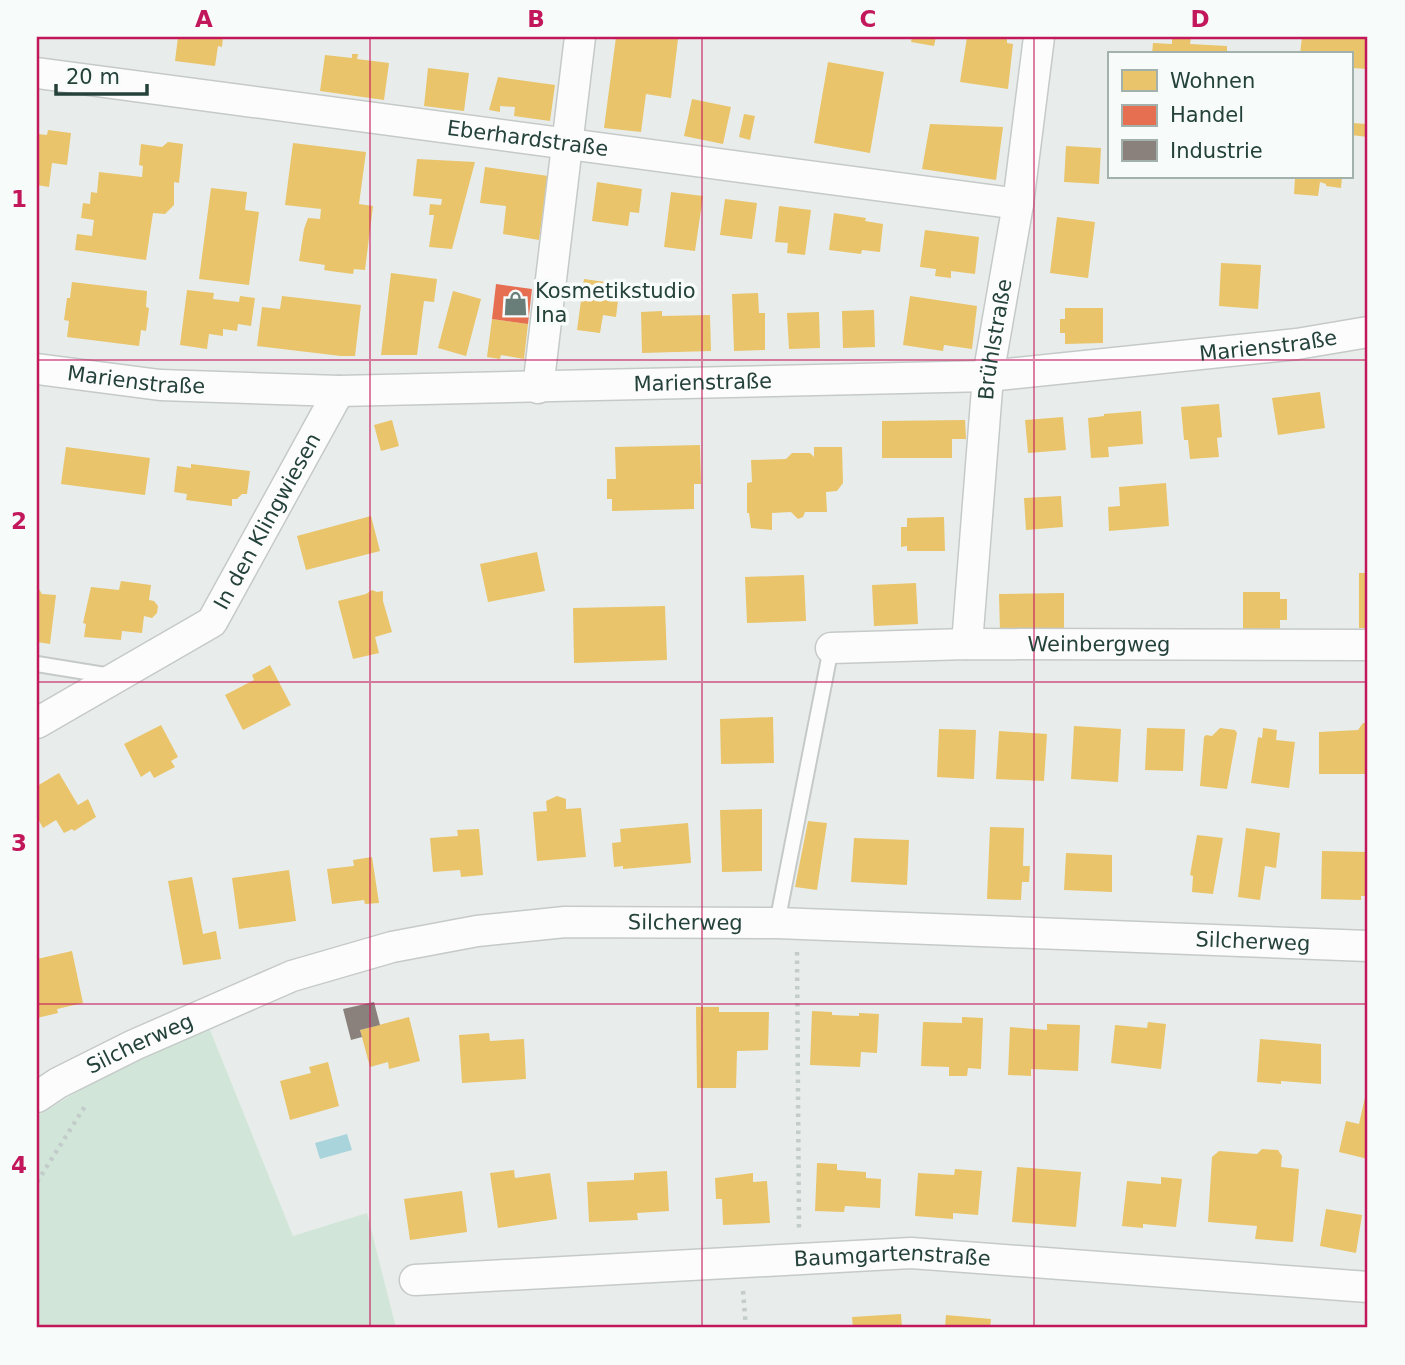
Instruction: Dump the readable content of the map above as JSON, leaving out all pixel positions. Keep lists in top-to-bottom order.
{
  "streets": {
    "street": [
      "Eberhardstraße",
      "Brühlstraße",
      "Marienstraße",
      "In den Klingwiesen",
      "Weinbergweg",
      "Silcherweg",
      "Baumgartenstraße"
    ]
  },
  "crossings": [
    ["Eberhardstraße", "Brühlstraße"],
    ["Brühlstraße", "Marienstraße"],
    ["Brühlstraße", "Weinbergweg"],
    ["Marienstraße", "In den Klingwiesen"]
  ],
  "places": {
    "shop": ["Kosmetikstudio Ina"]
  },
  "legend": ["Wohnen", "Handel", "Industrie"],
  "scale_bar": "20 m",
  "grid": {
    "columns": [
      "A",
      "B",
      "C",
      "D"
    ],
    "rows": [
      "1",
      "2",
      "3",
      "4"
    ]
  }
}
